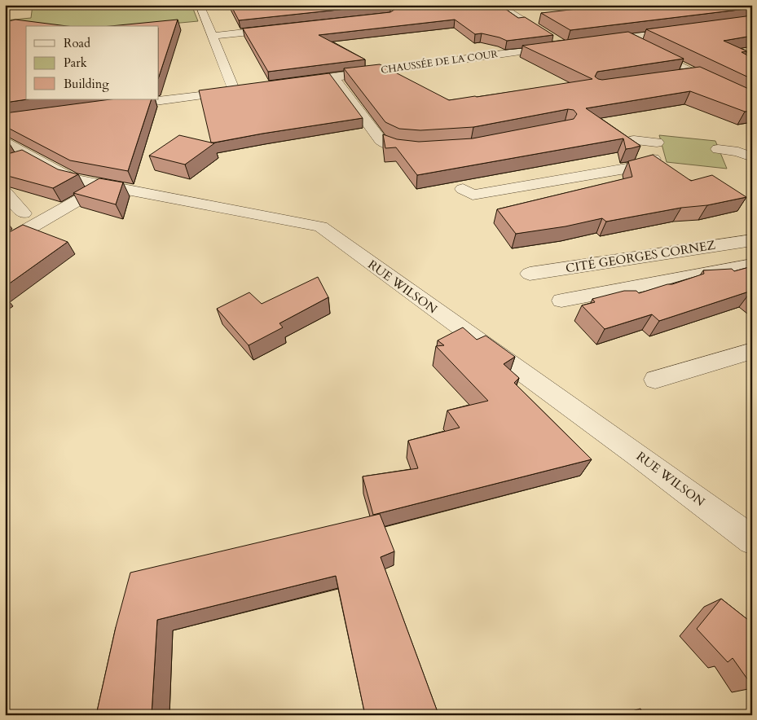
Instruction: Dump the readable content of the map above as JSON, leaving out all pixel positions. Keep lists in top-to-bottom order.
{
  "streets": {
    "street": ["CHAUSSÉE DE LA COUR", "CITÉ GEORGES CORNEZ", "RUE WILSON"]
  },
  "legend": ["Road", "Park", "Building"]
}
